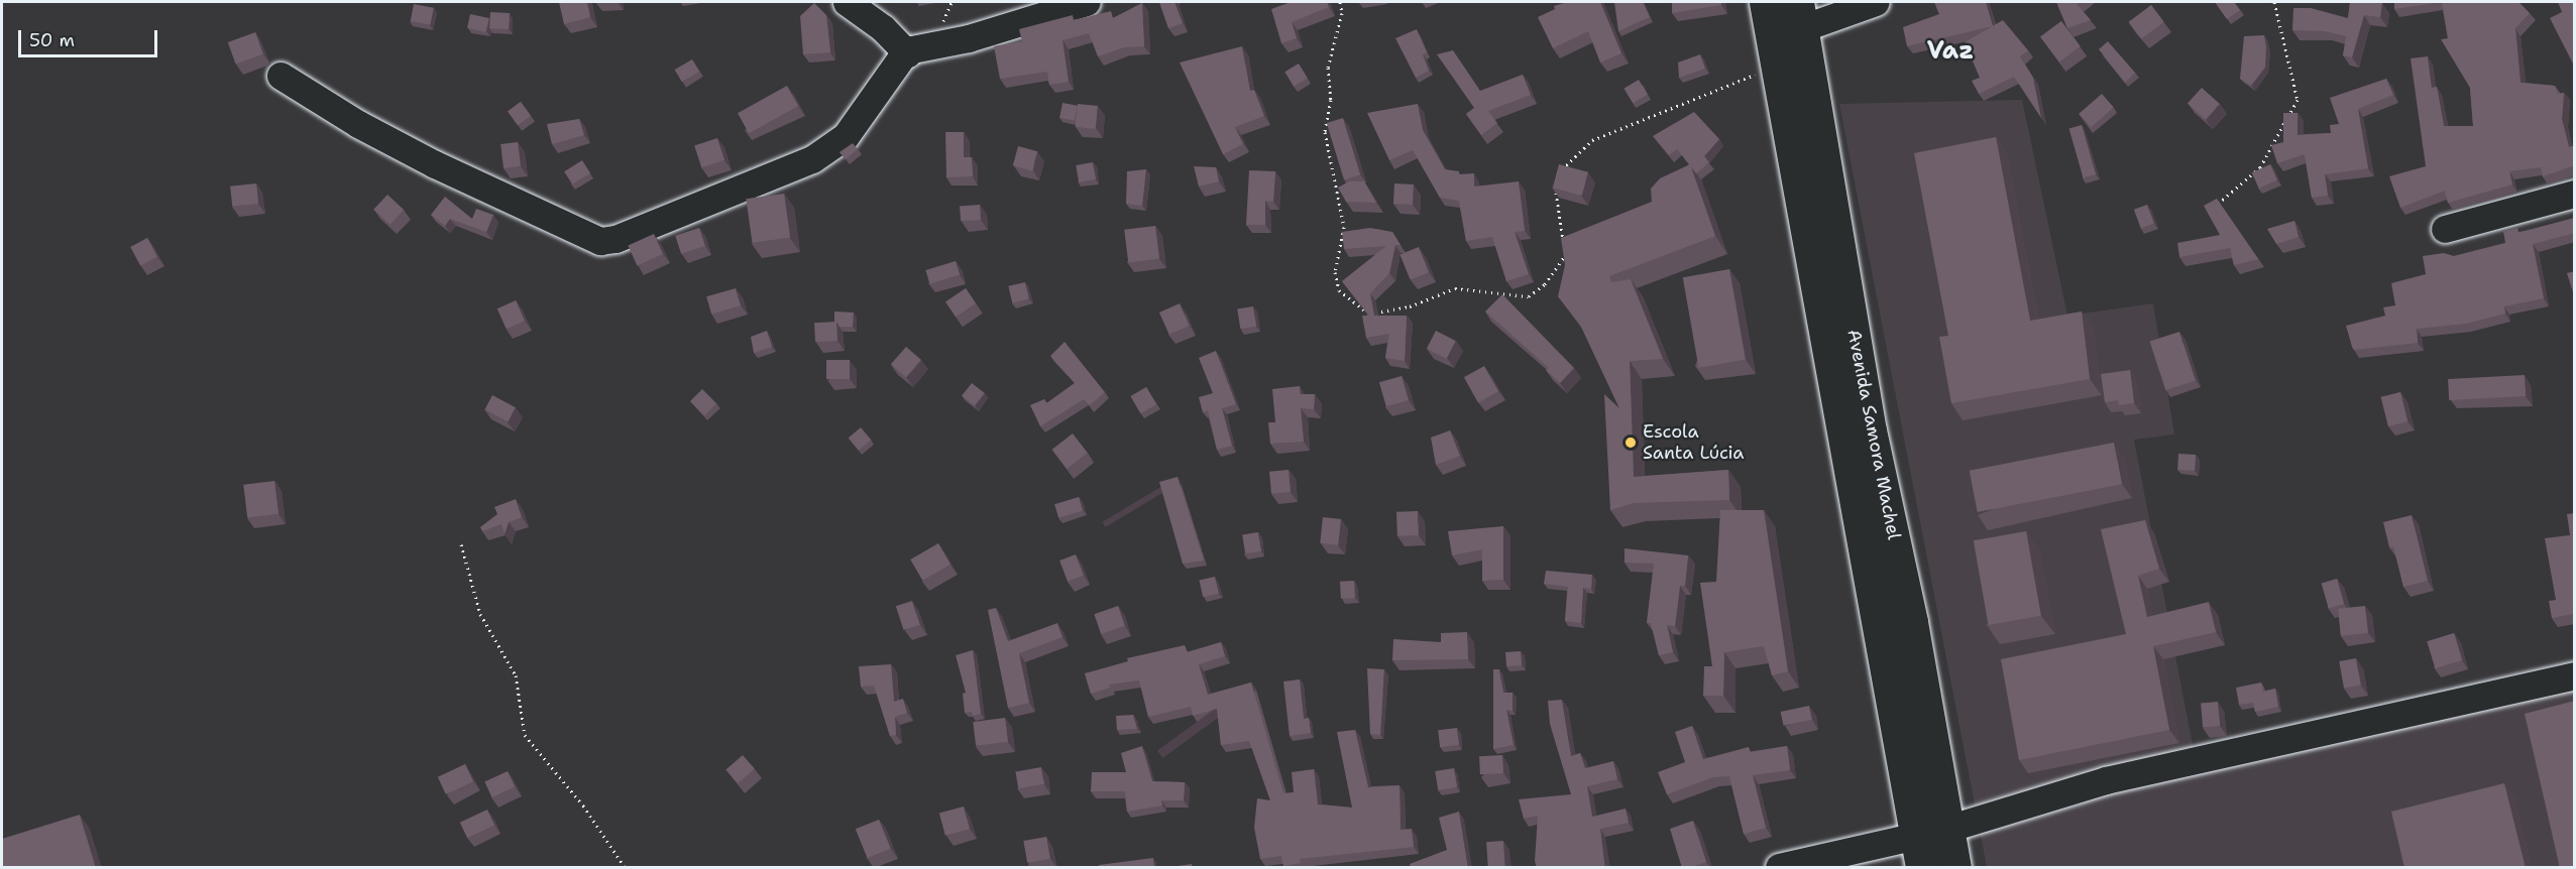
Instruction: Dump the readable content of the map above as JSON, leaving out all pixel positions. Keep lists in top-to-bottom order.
{
  "streets": {
    "highway": ["Avenida Samora Machel"]
  },
  "districts": ["Vaz"],
  "places": ["Escola Santa Lúcia"],
  "scale_bar": "50 m"
}
